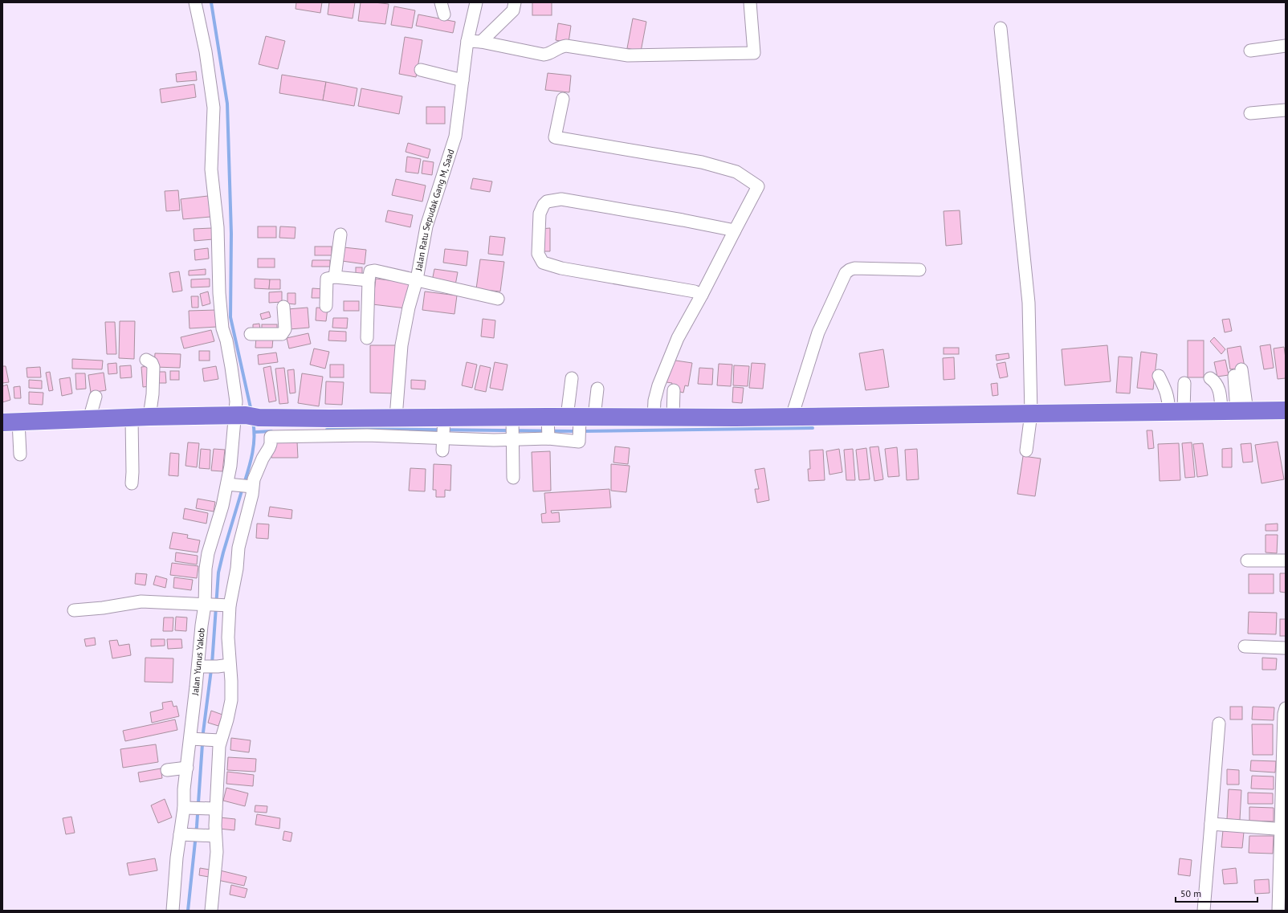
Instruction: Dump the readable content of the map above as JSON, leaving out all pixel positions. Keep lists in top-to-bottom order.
{
  "streets": {
    "street": ["Jalan Ratu Sepudak Gang M, Saad", "Jalan Yunus Yakob"]
  },
  "scale_bar": "50 m"
}
